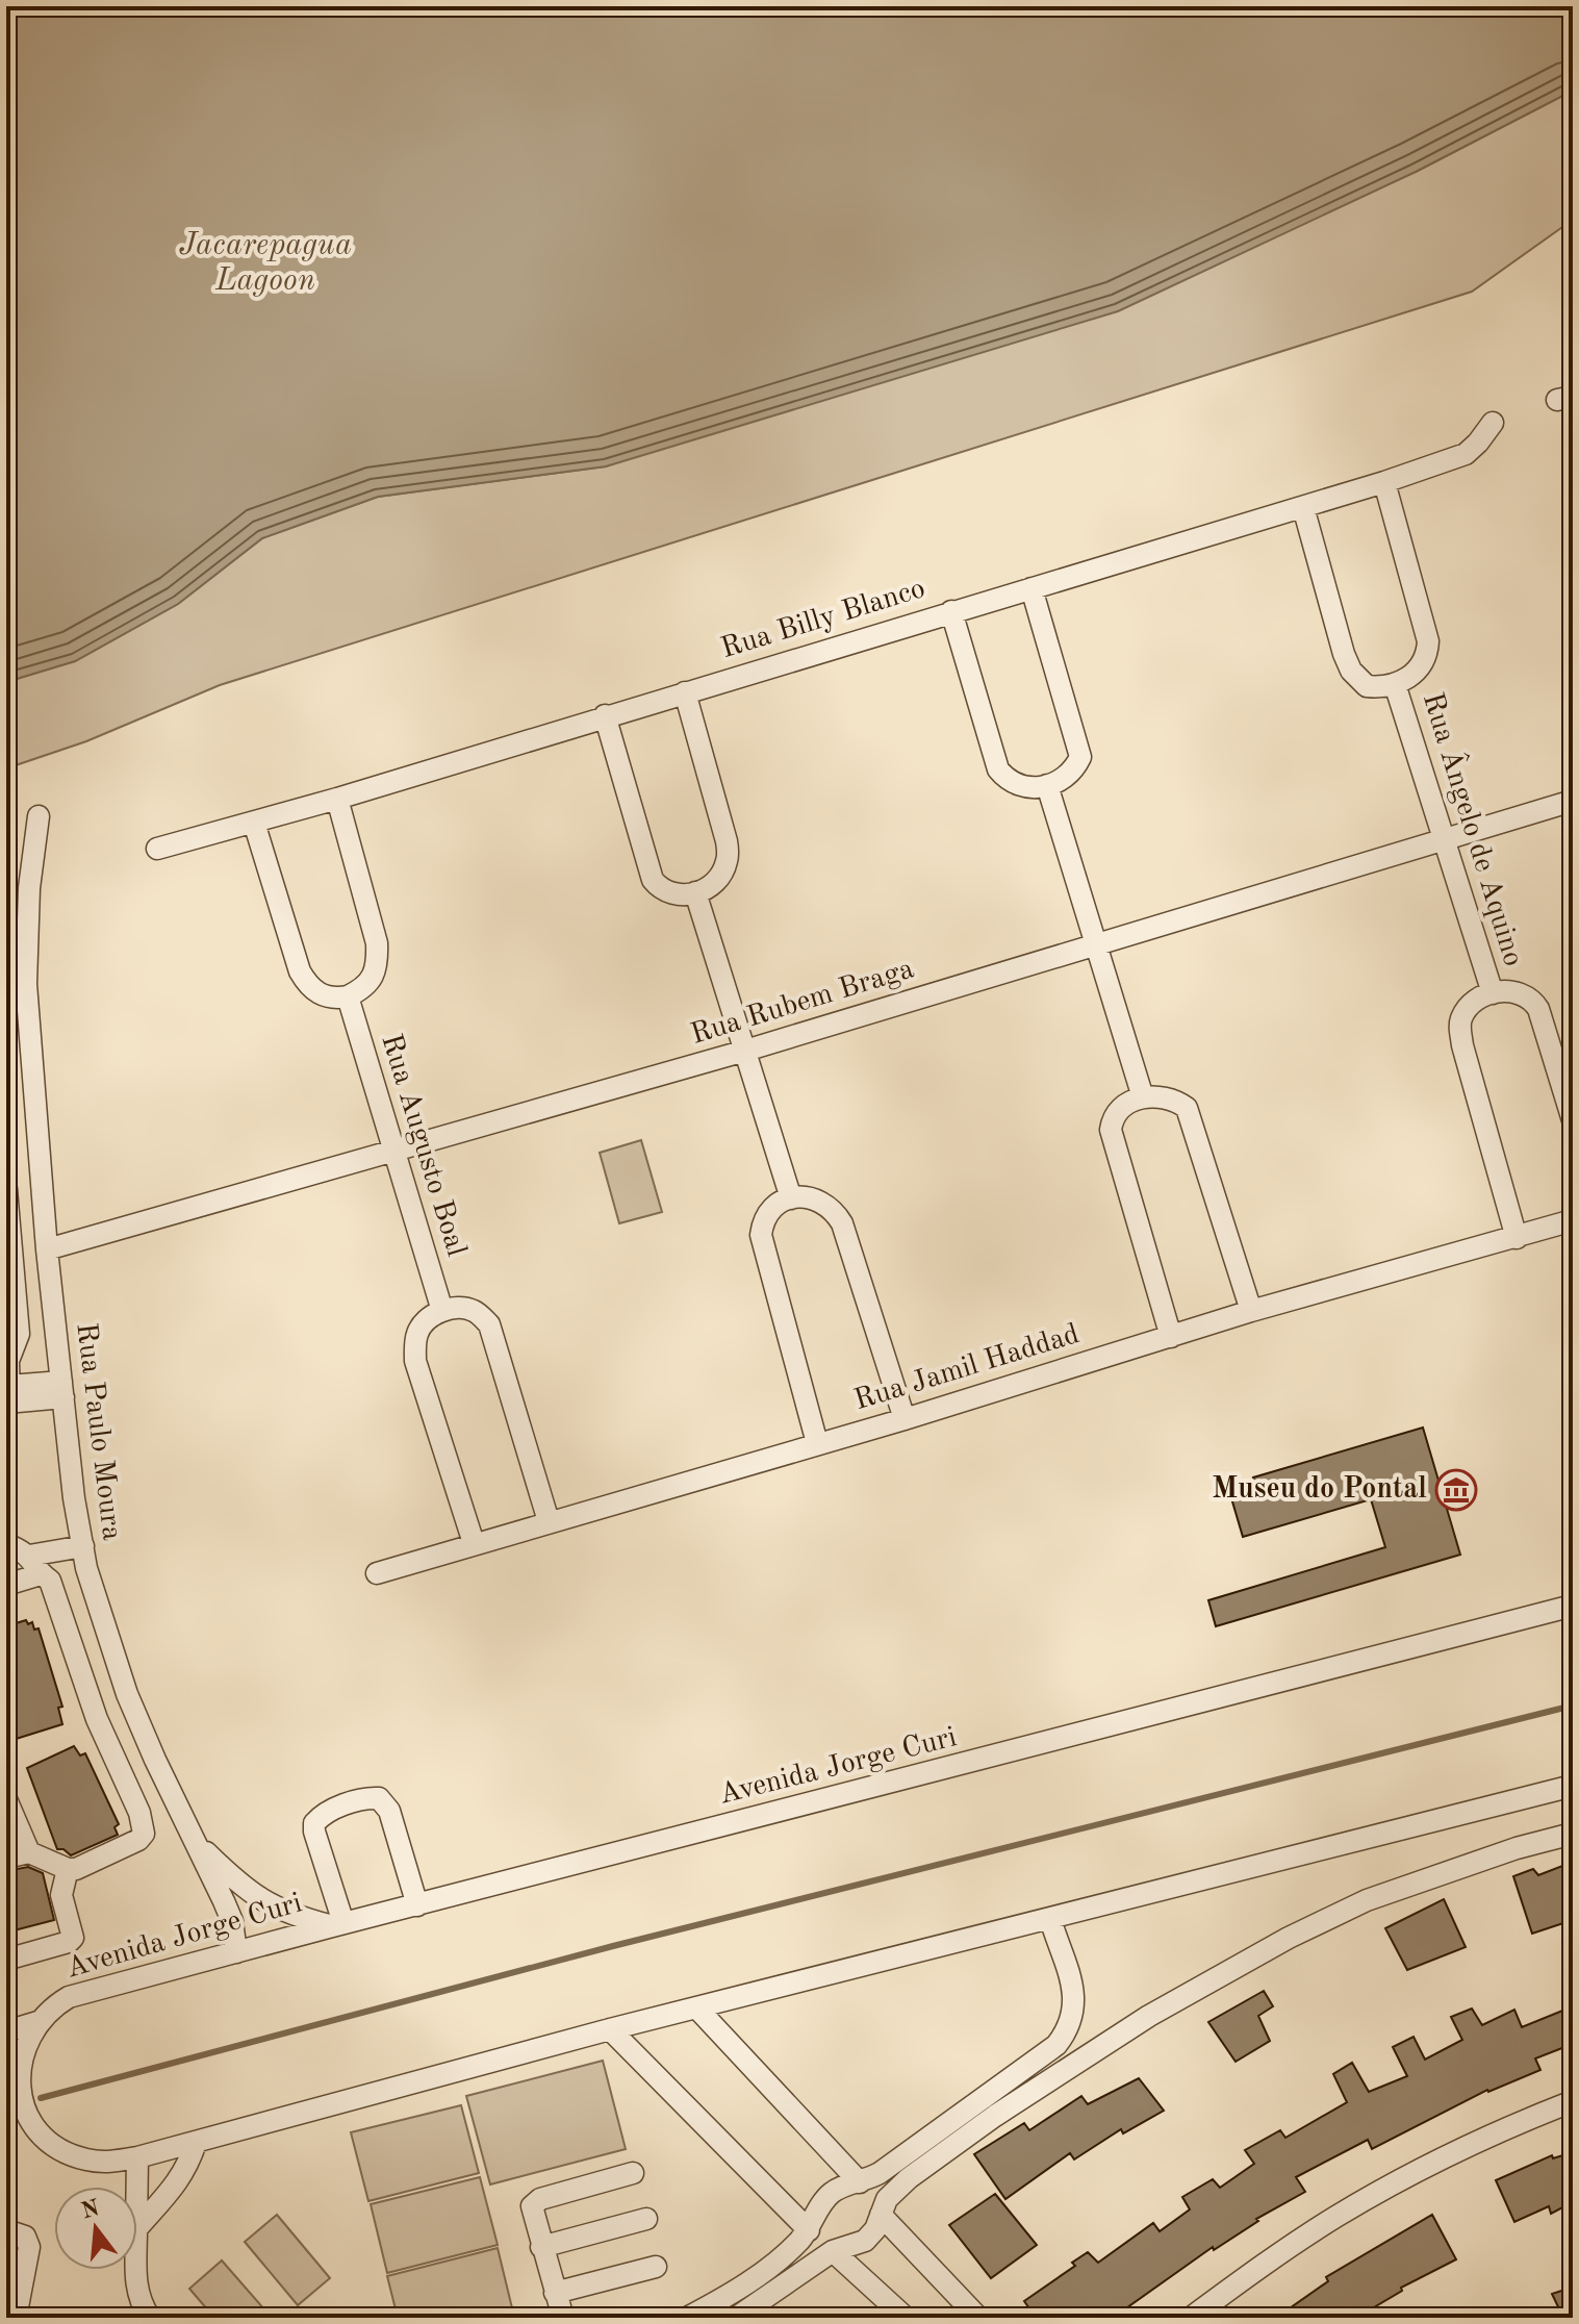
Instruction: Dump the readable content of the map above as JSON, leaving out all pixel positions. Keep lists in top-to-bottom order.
{
  "streets": {
    "street": [
      "Rua Billy Blanco",
      "Rua Ângelo de Aquino",
      "Rua Rubem Braga",
      "Rua Augusto Boal",
      "Rua Jamil Haddad",
      "Rua Paulo Moura",
      "Avenida Jorge Curi"
    ]
  },
  "crossings": [
    ["Rua Billy Blanco", "Rua Ângelo de Aquino"],
    ["Rua Ângelo de Aquino", "Rua Rubem Braga"],
    ["Rua Ângelo de Aquino", "Rua Jamil Haddad"],
    ["Rua Rubem Braga", "Rua Augusto Boal"],
    ["Rua Rubem Braga", "Rua Paulo Moura"],
    ["Rua Paulo Moura", "Avenida Jorge Curi"]
  ],
  "water": ["Jacarepagua Lagoon"],
  "places": {
    "museum": ["Museu do Pontal"]
  },
  "north": "top"
}
